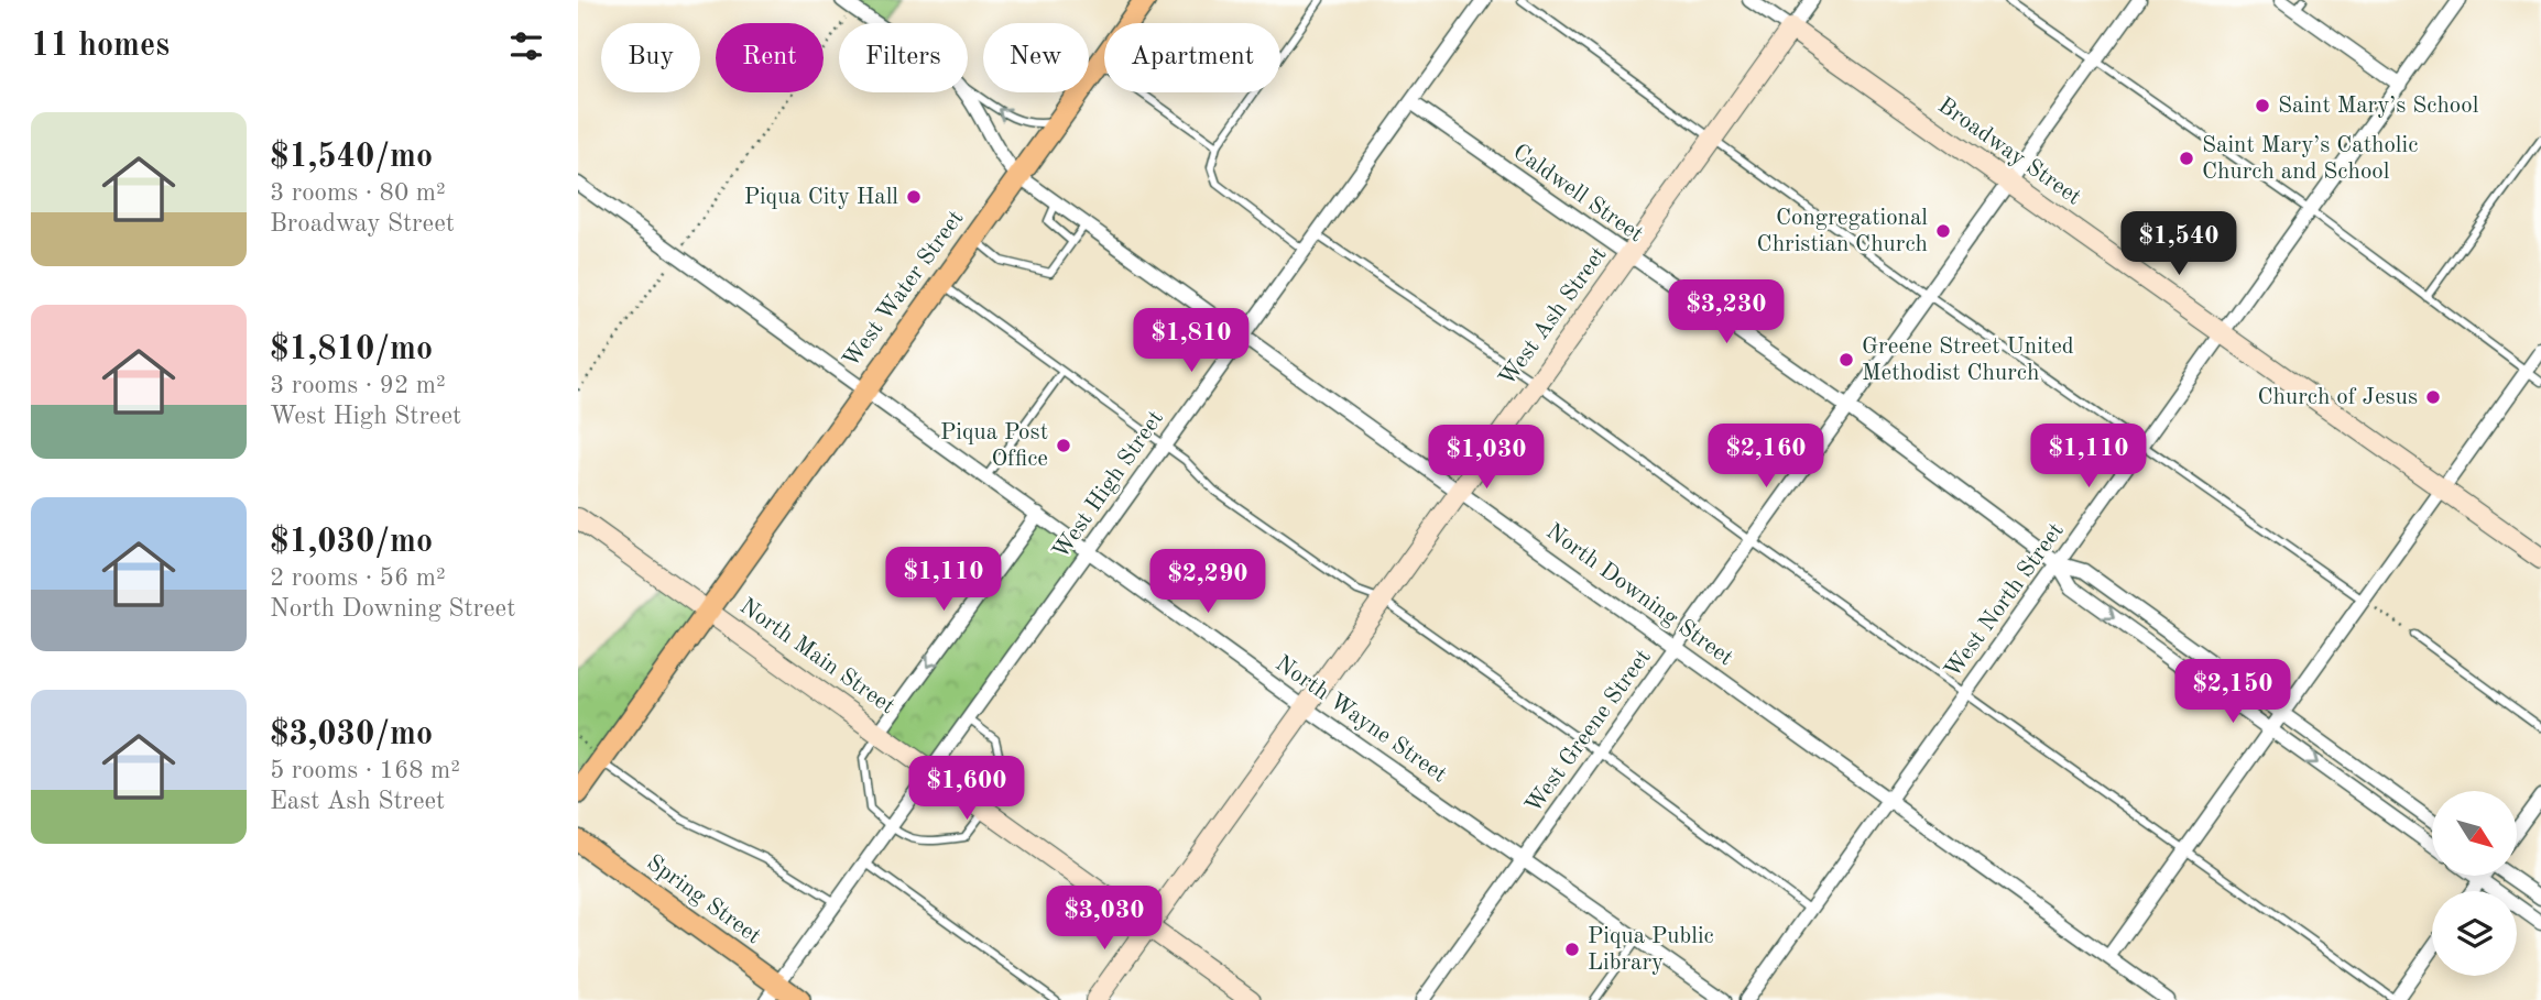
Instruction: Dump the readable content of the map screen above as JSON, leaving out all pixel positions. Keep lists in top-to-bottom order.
{
  "streets": {
    "main road": ["West Water Street", "Spring Street"],
    "street": [
      "Broadway Street",
      "Caldwell Street",
      "West Ash Street",
      "West High Street",
      "North Downing Street",
      "West North Street",
      "North Main Street",
      "North Wayne Street",
      "West Greene Street"
    ]
  },
  "crossings": [
    ["Broadway Street", "West Ash Street"],
    ["Broadway Street", "West North Street"],
    ["Broadway Street", "West Greene Street"],
    ["Caldwell Street", "West Ash Street"],
    ["Caldwell Street", "West High Street"],
    ["Caldwell Street", "West North Street"],
    ["Caldwell Street", "West Greene Street"],
    ["West Water Street", "North Downing Street"],
    ["West Water Street", "North Main Street"],
    ["West Water Street", "North Wayne Street"],
    ["West Ash Street", "North Downing Street"],
    ["West Ash Street", "North Main Street"],
    ["West Ash Street", "North Wayne Street"],
    ["West High Street", "North Downing Street"],
    ["West High Street", "North Main Street"],
    ["West High Street", "North Wayne Street"],
    ["West High Street", "Spring Street"],
    ["North Downing Street", "West North Street"],
    ["North Downing Street", "West Greene Street"],
    ["North Wayne Street", "West Greene Street"]
  ],
  "places": [
    "Saint Mary’s School",
    "Saint Mary’s Catholic Church and School",
    "Piqua City Hall",
    "Congregational Christian Church",
    "Greene Street United Methodist Church",
    "Church of Jesus",
    "Piqua Post Office",
    "Piqua Public Library"
  ],
  "north": "bottom right",
  "page": {
    "heading": "11 homes",
    "chip": [
      "Buy",
      "Rent",
      "Filters",
      "New",
      "Apartment"
    ],
    "list": [
      {
        "name": "$1,540/mo",
        "note": "3 rooms · 80 m² · Broadway Street"
      },
      {
        "name": "$1,810/mo",
        "note": "3 rooms · 92 m² · West High Street"
      },
      {
        "name": "$1,030/mo",
        "note": "2 rooms · 56 m² · North Downing Street"
      },
      {
        "name": "$3,030/mo",
        "note": "5 rooms · 168 m² · East Ash Street"
      }
    ],
    "price": [
      "$1,540",
      "$3,230",
      "$1,810",
      "$2,160",
      "$1,110",
      "$1,030",
      "$1,110",
      "$2,290",
      "$2,150",
      "$1,600",
      "$3,030"
    ]
  }
}
